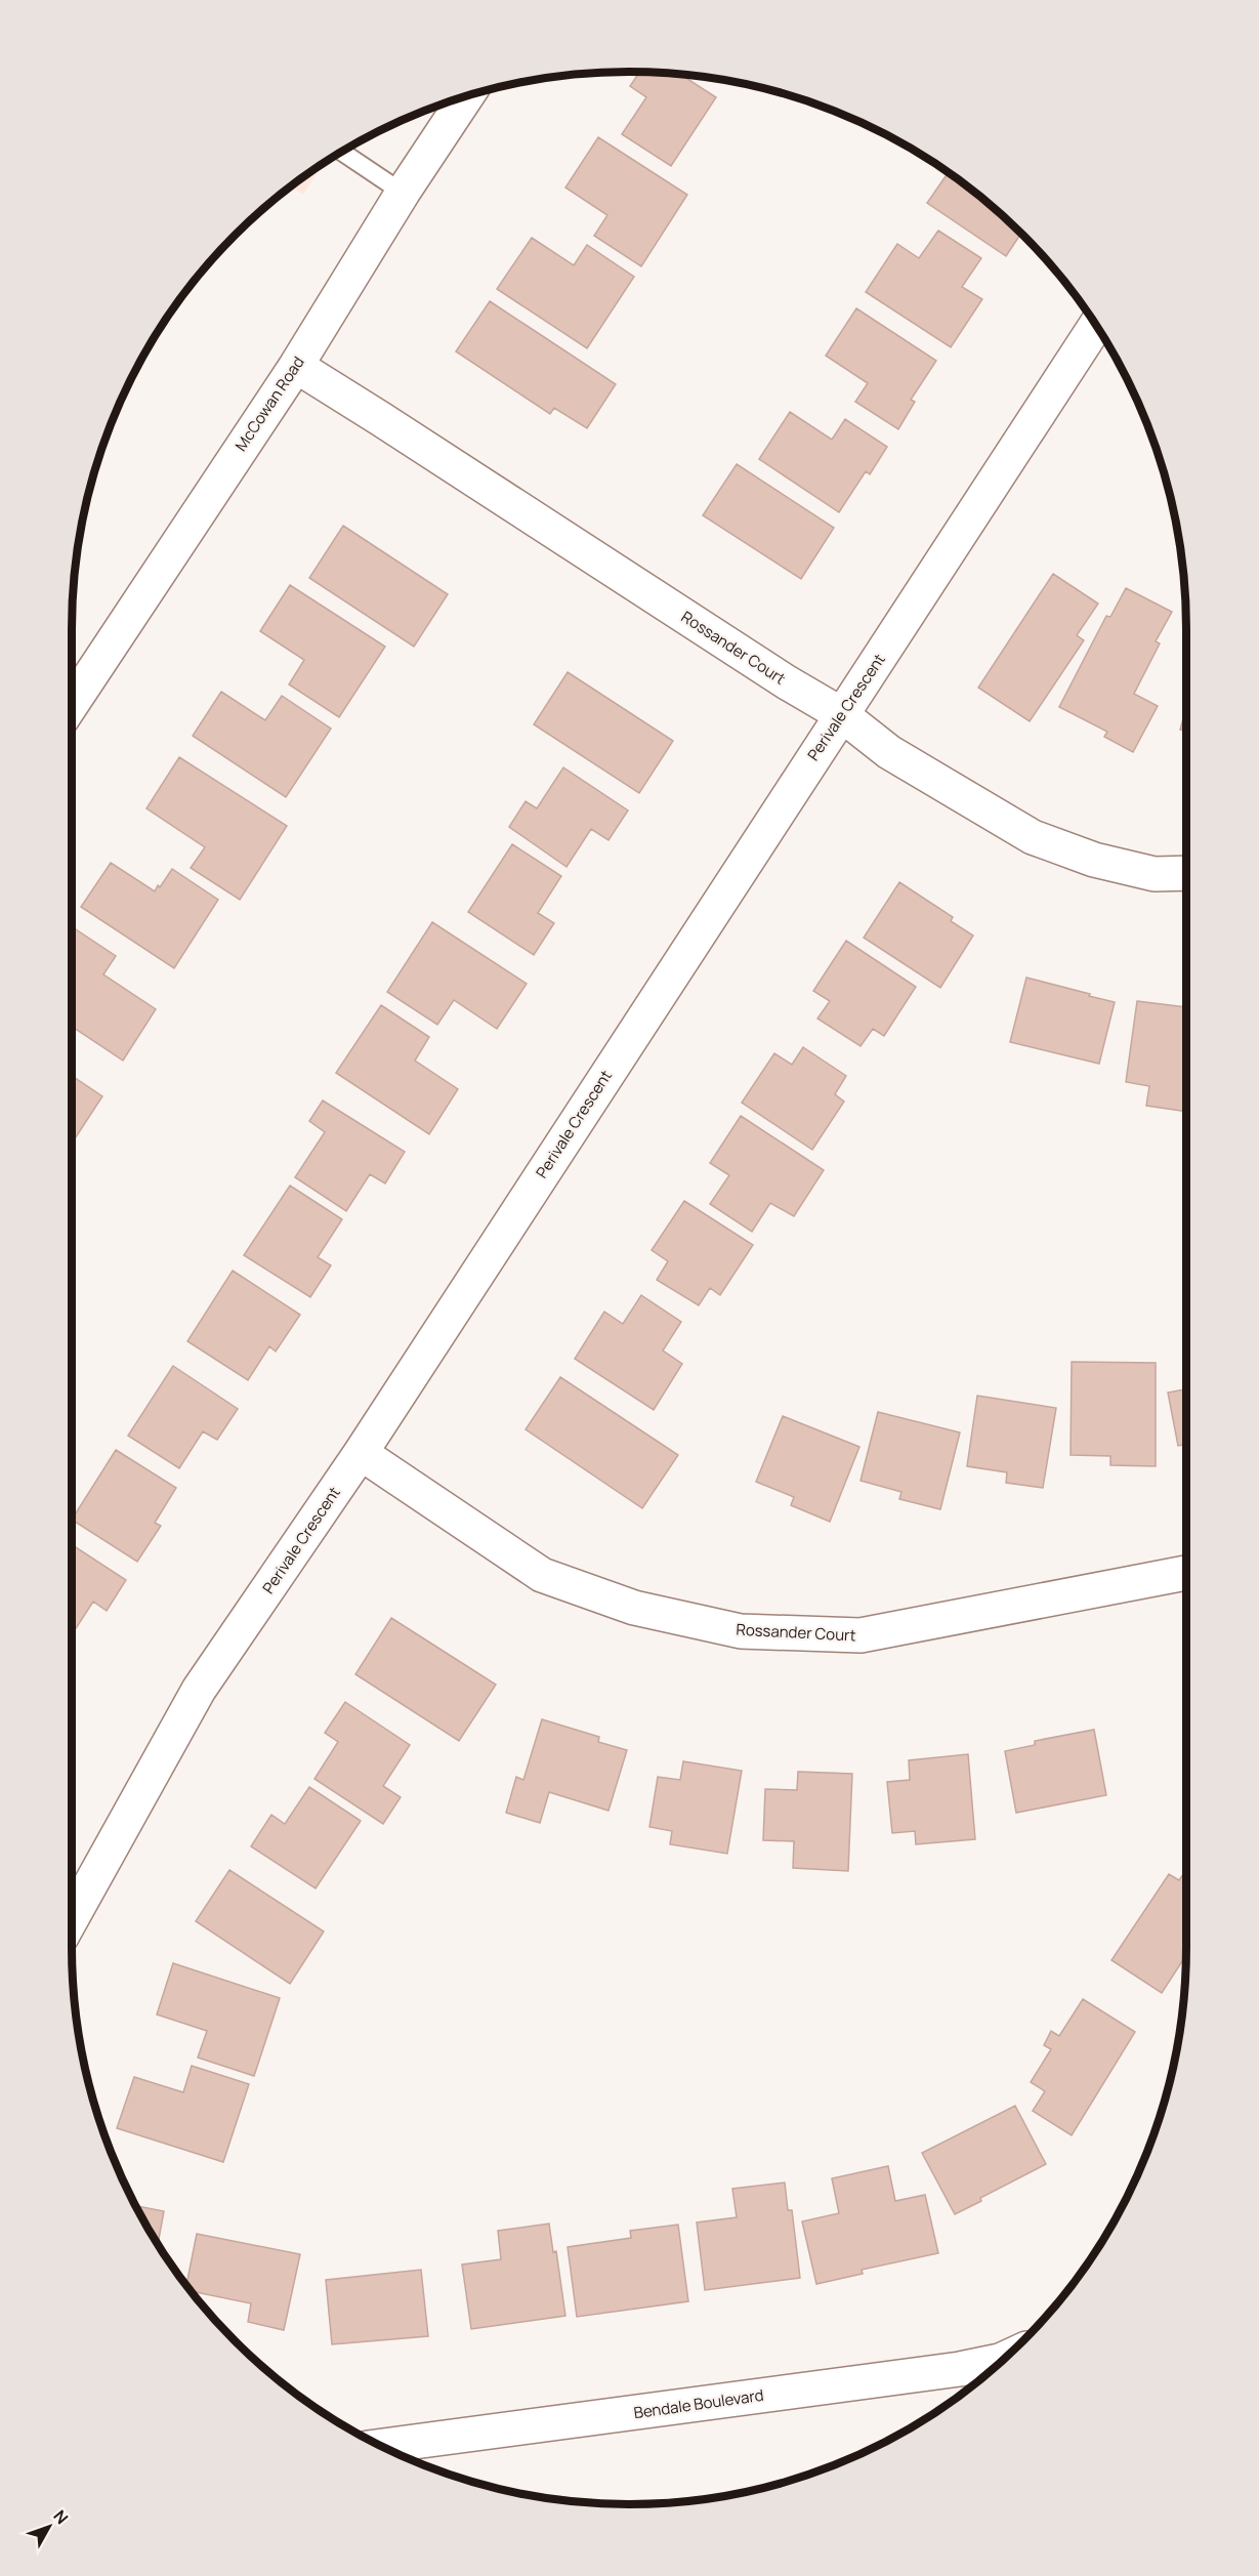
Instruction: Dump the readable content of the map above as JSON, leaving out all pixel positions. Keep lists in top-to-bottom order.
{
  "streets": {
    "street": [
      "McCowan Road",
      "Rossander Court",
      "Perivale Crescent",
      "Bendale Boulevard"
    ]
  },
  "crossings": [
    ["McCowan Road", "Rossander Court"],
    ["Rossander Court", "Perivale Crescent"]
  ],
  "north": "top right"
}
